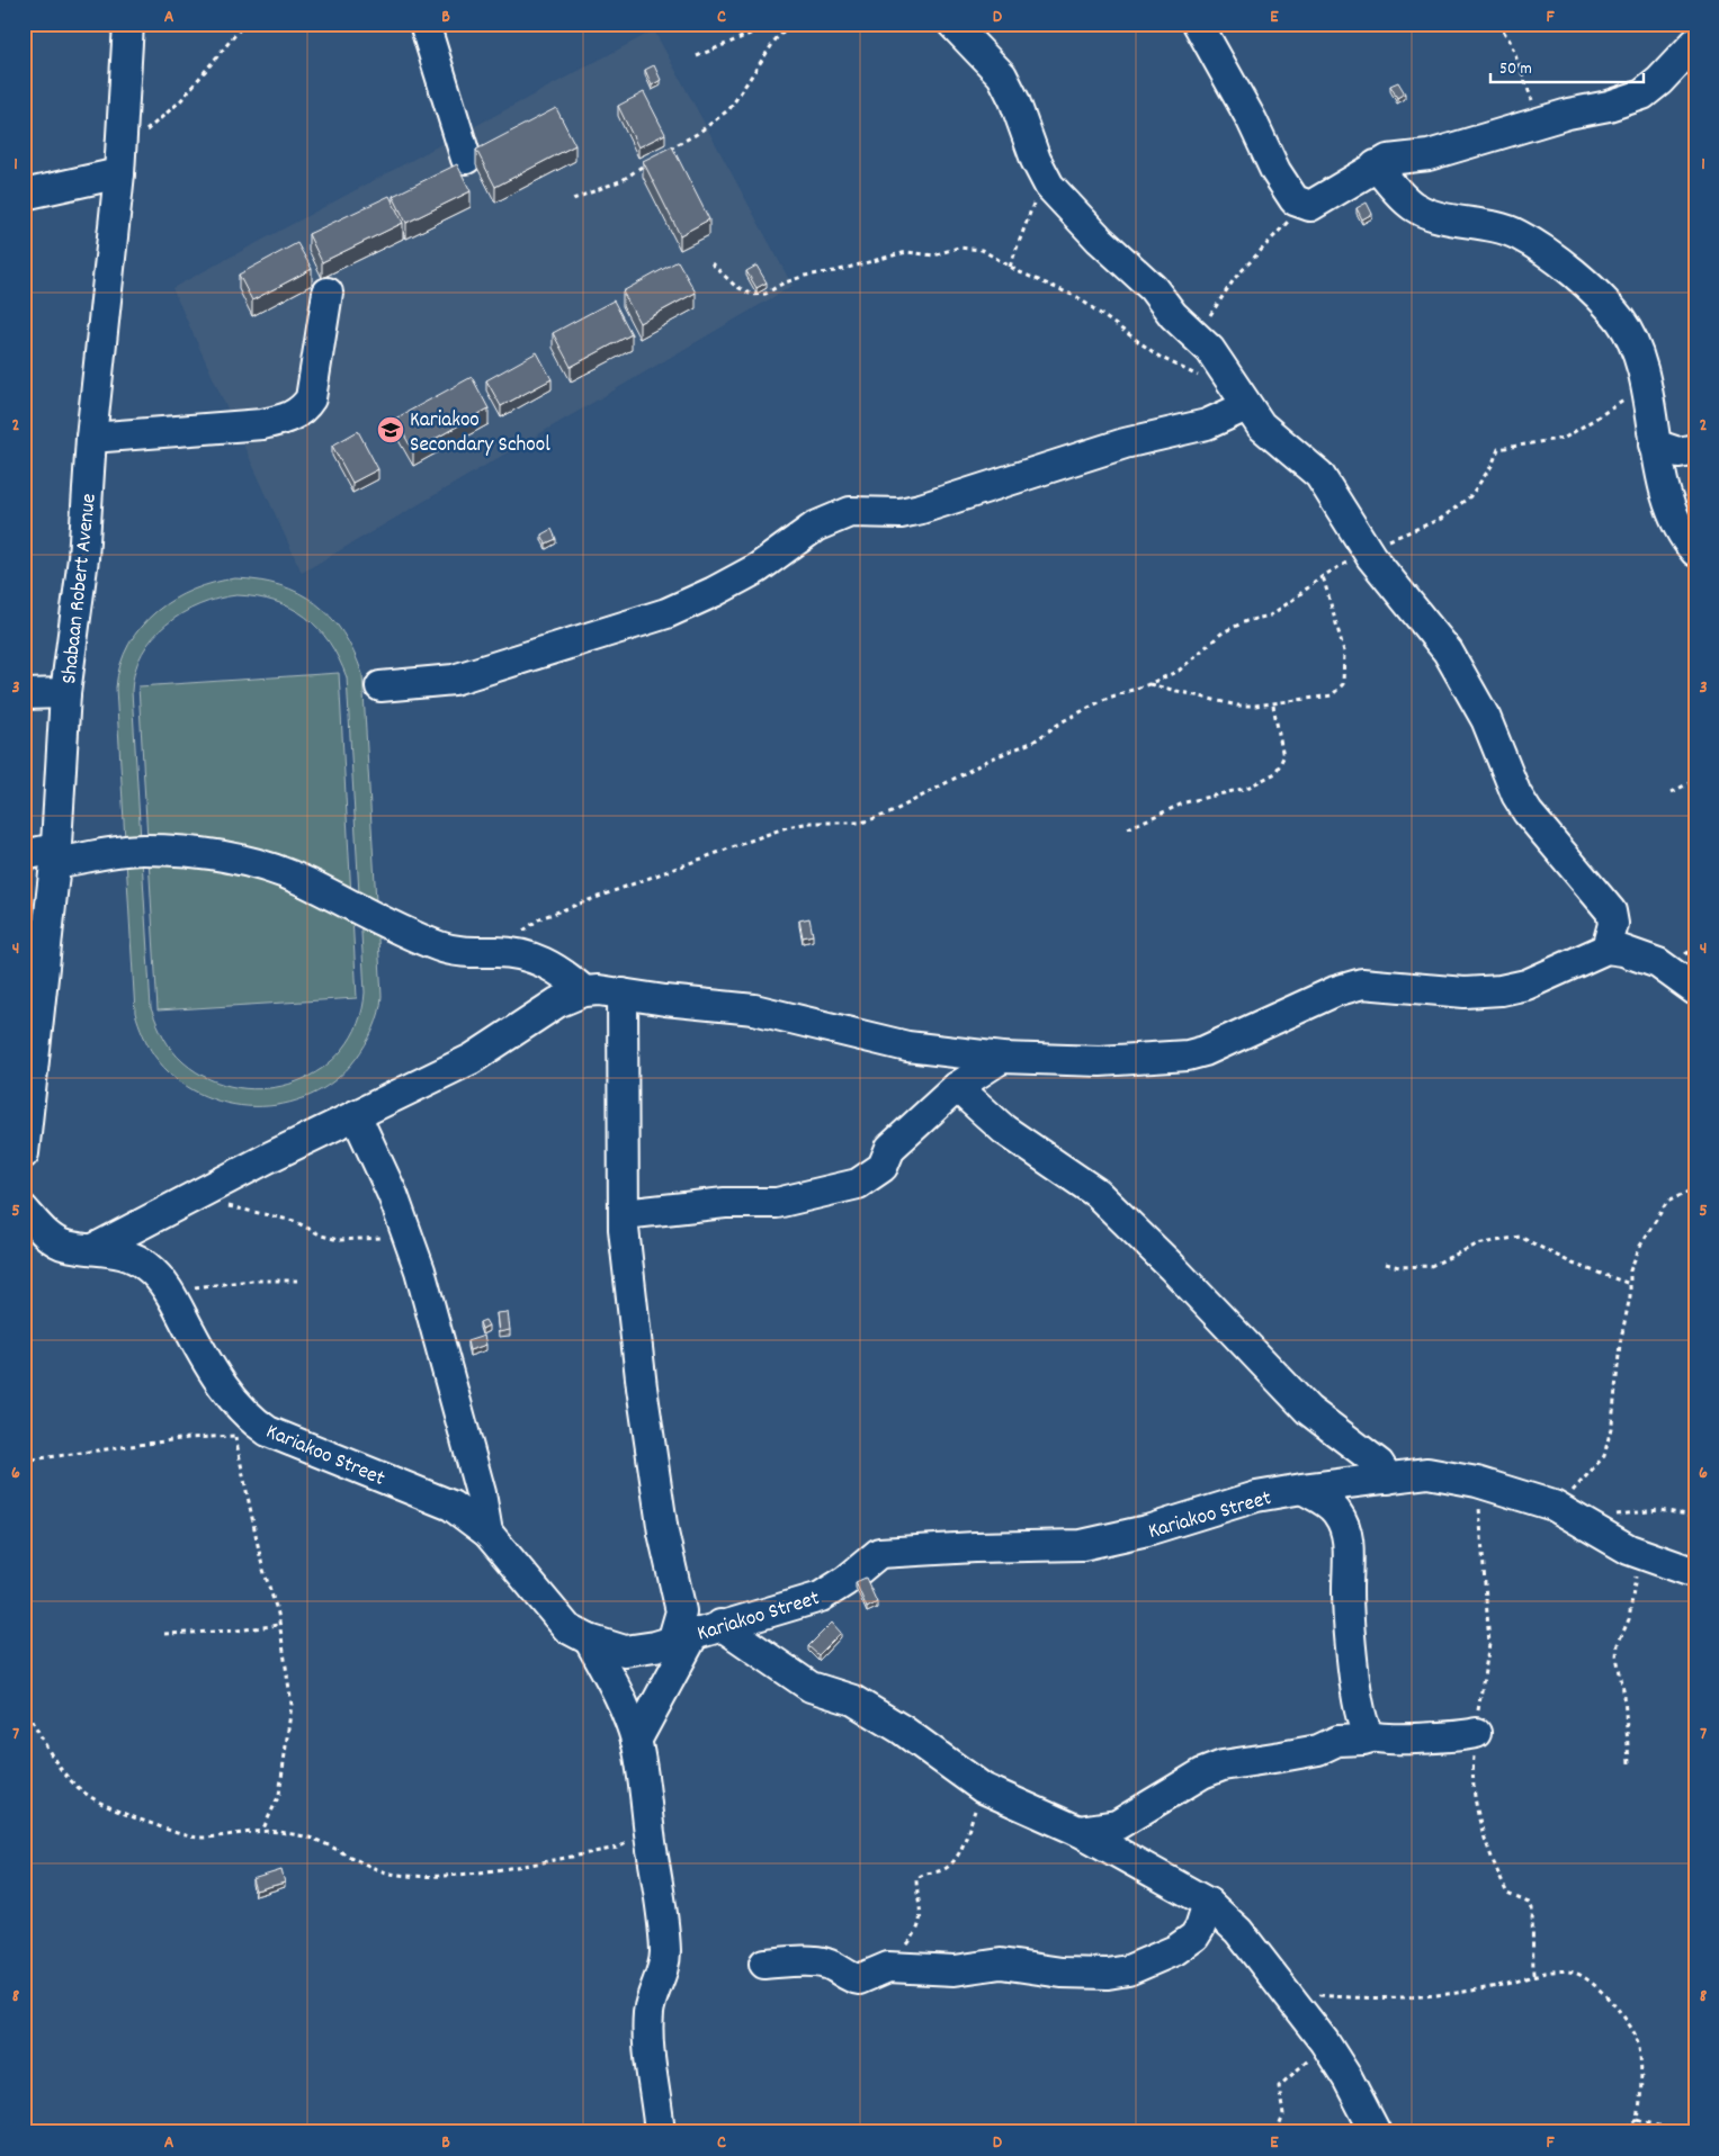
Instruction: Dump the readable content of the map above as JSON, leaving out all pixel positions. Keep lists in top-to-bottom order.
{
  "streets": {
    "street": ["Shabaan Robert Avenue", "Kariakoo Street"]
  },
  "places": {
    "school or university": ["Kariakoo Secondary School"]
  },
  "scale_bar": "50 m",
  "grid": {
    "columns": [
      "A",
      "B",
      "C",
      "D",
      "E",
      "F"
    ],
    "rows": [
      "1",
      "2",
      "3",
      "4",
      "5",
      "6",
      "7",
      "8"
    ]
  }
}
